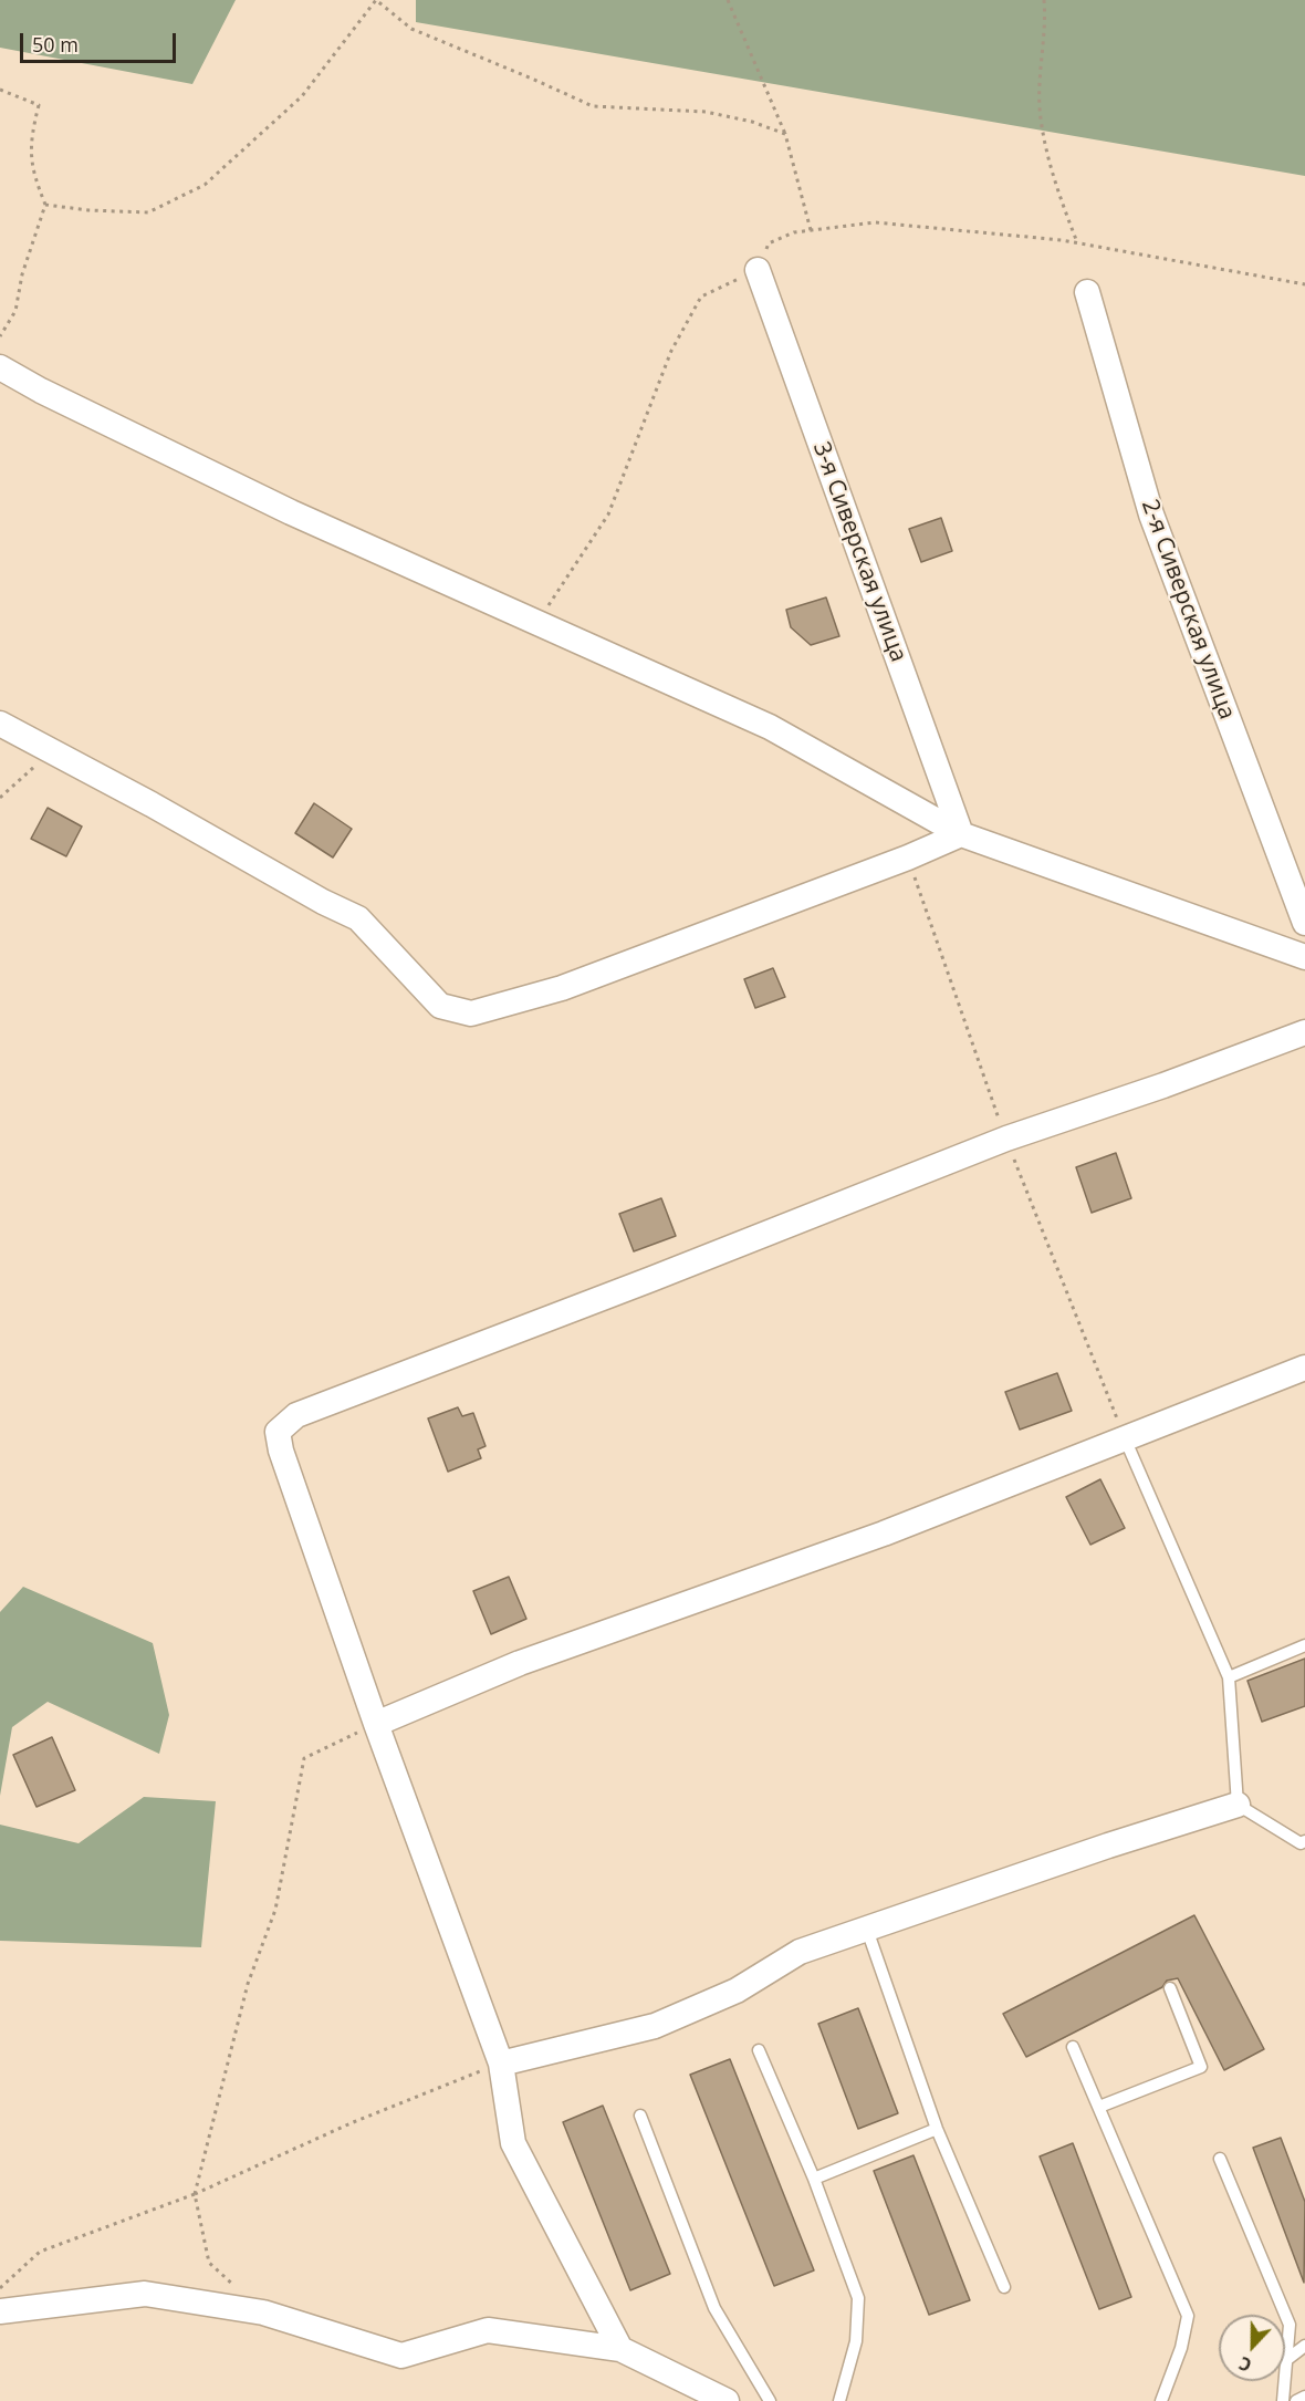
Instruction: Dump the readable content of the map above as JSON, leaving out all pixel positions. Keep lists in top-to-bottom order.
{
  "streets": {
    "street": ["3-я Сиверская улица", "2-я Сиверская улица"]
  },
  "scale_bar": "50 m",
  "north": "bottom"
}
